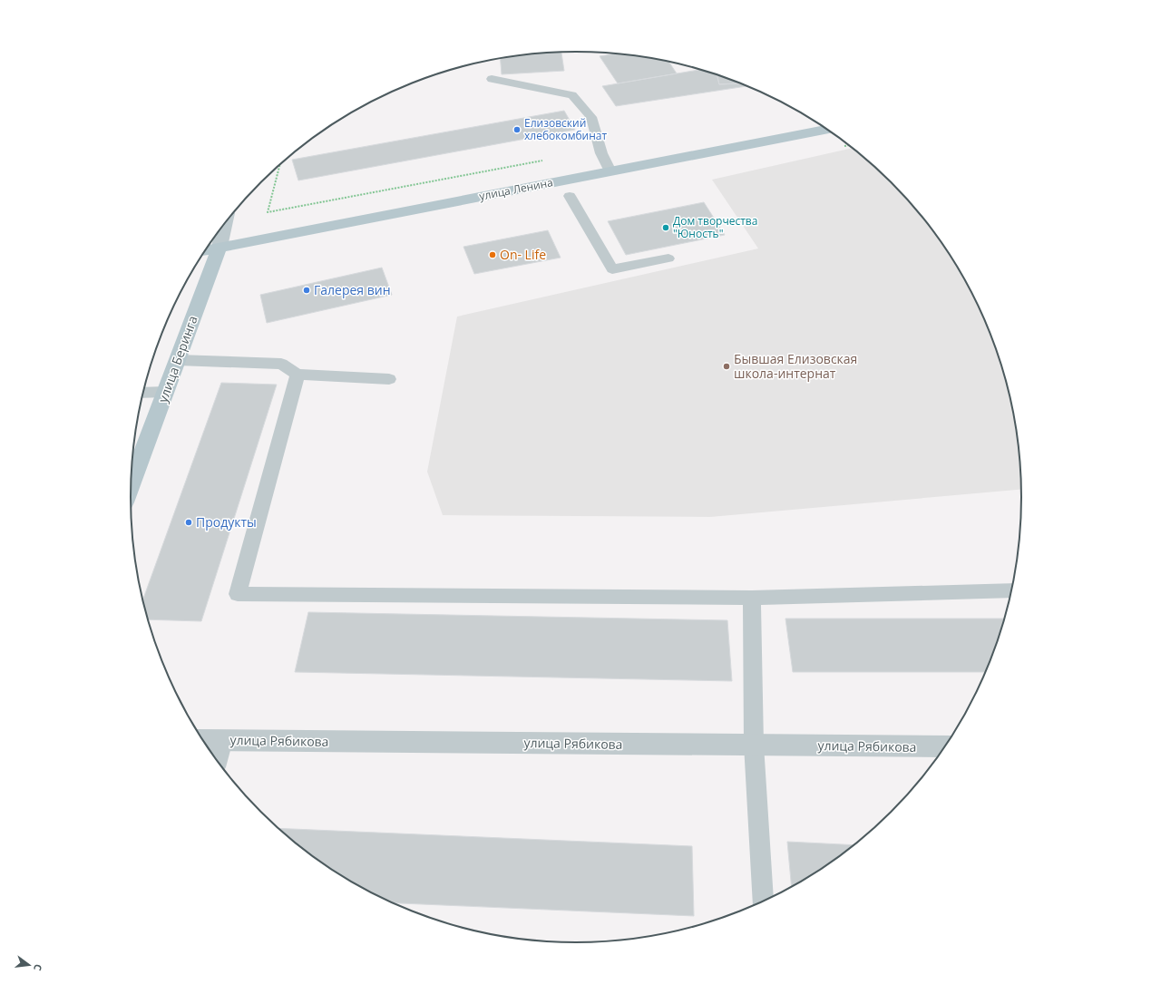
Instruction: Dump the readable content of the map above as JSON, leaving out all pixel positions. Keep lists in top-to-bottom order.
{
  "streets": {
    "main road": ["улица Ленина", "улица Беринга"],
    "street": ["улица Рябикова"]
  },
  "crossings": [
    ["улица Ленина", "улица Беринга"]
  ],
  "places": [
    "Елизовский хлебокомбинат",
    "Дом творчества \"Юность\"",
    "On- Life",
    "Галерея вин",
    "Бывшая Елизовская школа-интернат",
    "Продукты"
  ],
  "north": "right"
}
